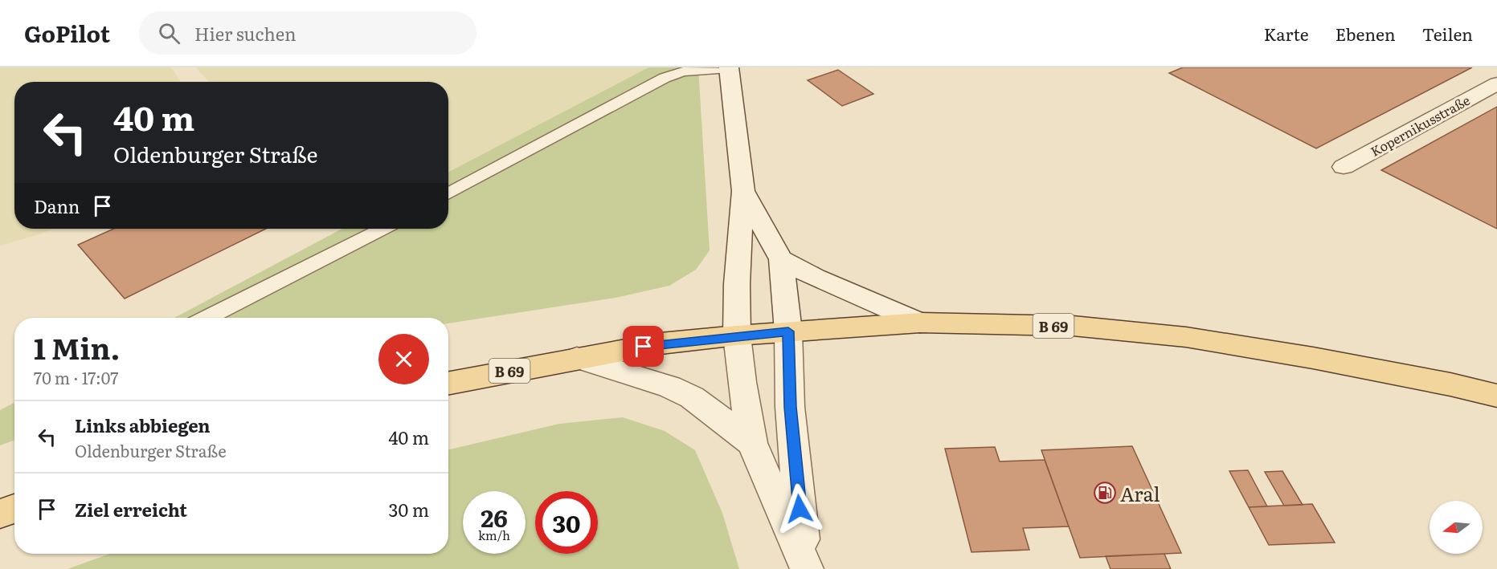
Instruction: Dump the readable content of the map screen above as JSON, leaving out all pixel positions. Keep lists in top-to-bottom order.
{
  "streets": {
    "main road": ["B 69"],
    "street": ["Kopernikusstraße"]
  },
  "places": {
    "fuel station": ["Aral"]
  },
  "north": "left",
  "page": {
    "header": "GoPilot",
    "search": "Hier suchen",
    "nav": ["Karte", "Ebenen", "Teilen"],
    "turn": ["40 m", "Oldenburger Straße"],
    "then": "Dann",
    "heading": ["1 Min.", "70 m · 17:07"],
    "list": [
      {
        "name": "Links abbiegen",
        "note": "Oldenburger Straße",
        "value": "40 m"
      },
      {
        "name": "Ziel erreicht",
        "value": "30 m"
      }
    ],
    "speed": "26 km/h",
    "limit": "30"
  }
}
